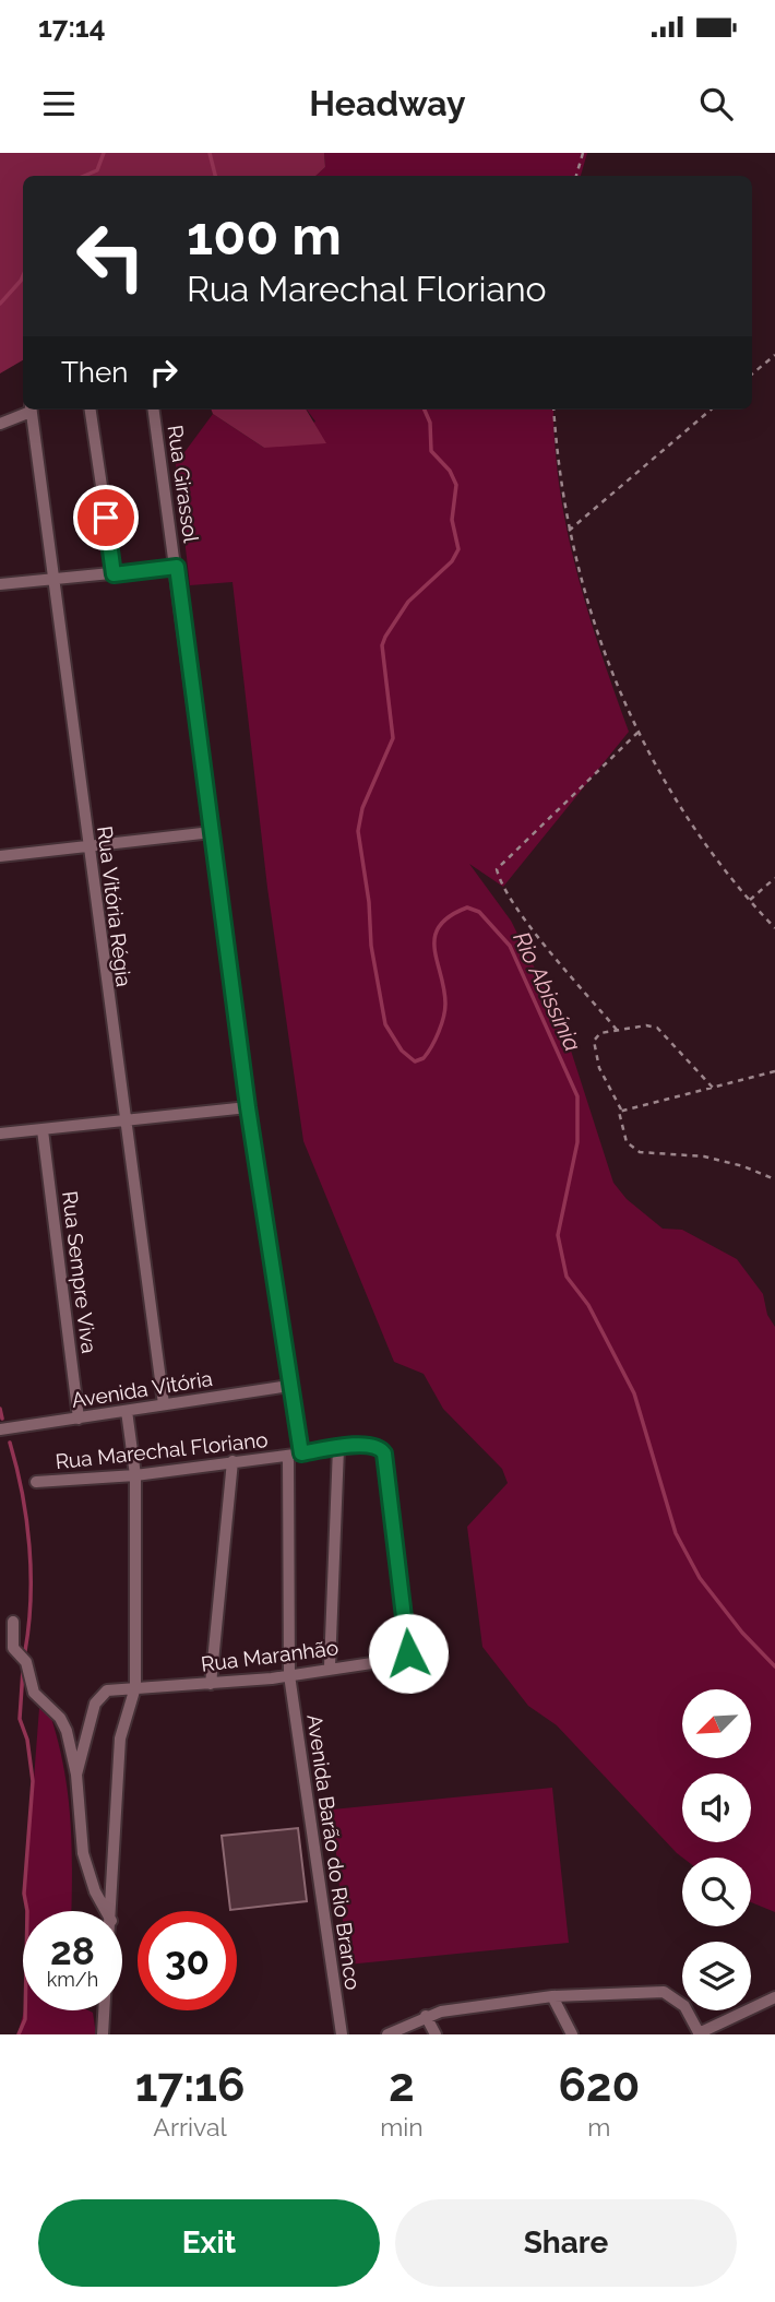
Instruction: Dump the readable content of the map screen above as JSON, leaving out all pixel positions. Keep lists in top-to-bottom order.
{
  "streets": {
    "street": [
      "Rua Girassol",
      "Rua Vitória Régia",
      "Rua Sempre Viva",
      "Avenida Vitória",
      "Rua Marechal Floriano",
      "Rua Maranhão",
      "Avenida Barão do Rio Branco"
    ]
  },
  "crossings": [
    ["Rua Girassol", "Avenida Vitória"],
    ["Rua Girassol", "Rua Marechal Floriano"],
    ["Rua Girassol", "Avenida Barão do Rio Branco"],
    ["Rua Vitória Régia", "Avenida Vitória"],
    ["Rua Sempre Viva", "Avenida Vitória"],
    ["Rua Marechal Floriano", "Rua Maranhão"],
    ["Rua Marechal Floriano", "Avenida Barão do Rio Branco"],
    ["Rua Maranhão", "Avenida Barão do Rio Branco"]
  ],
  "water": ["Rio Abissínia"],
  "north": "bottom left",
  "page": {
    "status": "17:14",
    "header": "Headway",
    "turn": ["100 m", "Rua Marechal Floriano"],
    "then": "Then",
    "speed": "28 km/h",
    "limit": "30",
    "eta": [
      "17:16",
      "Arrival",
      "2",
      "min",
      "620",
      "m"
    ],
    "buttons": ["Exit", "Share"]
  }
}
